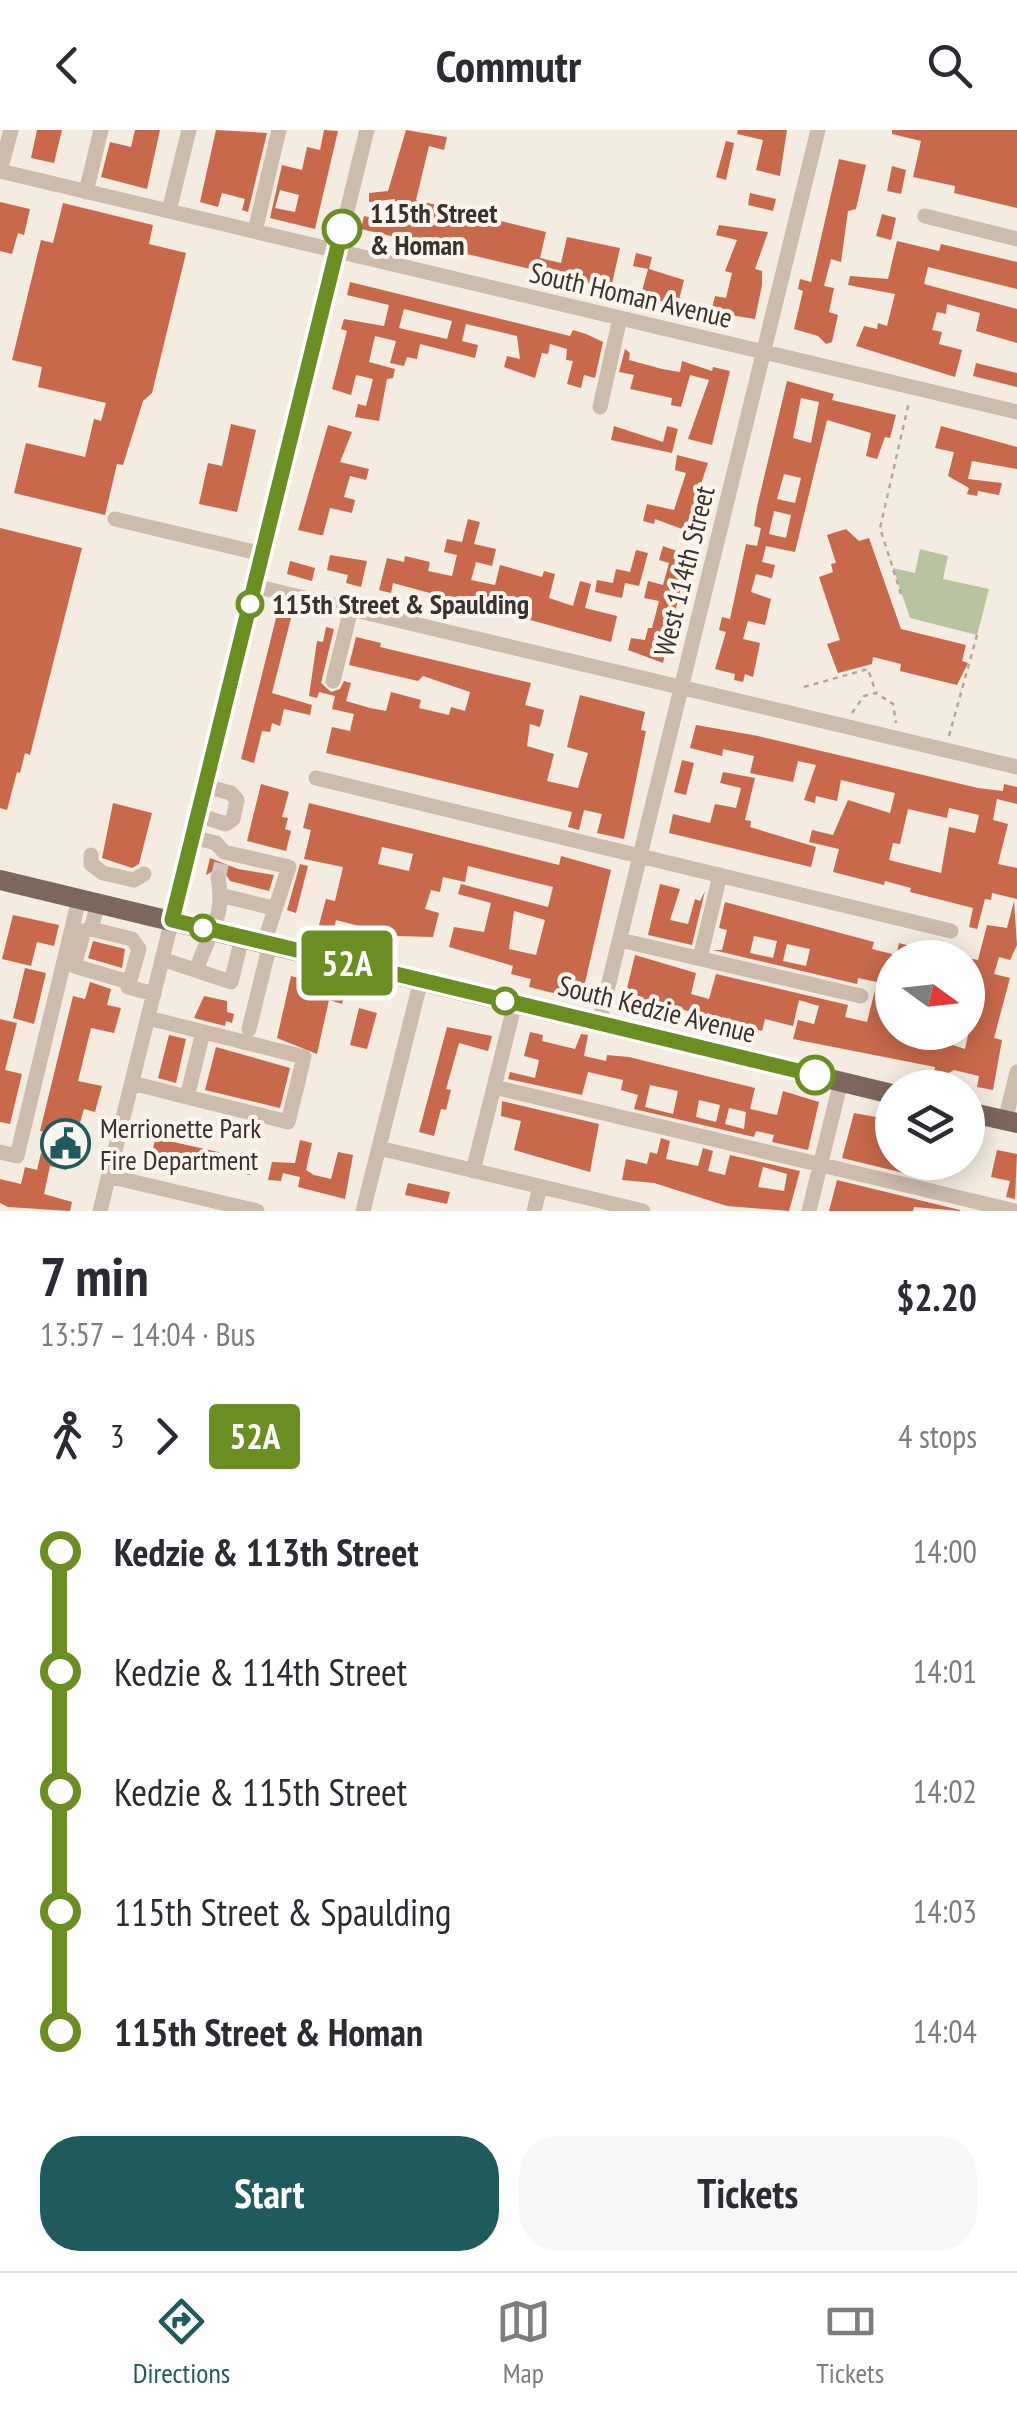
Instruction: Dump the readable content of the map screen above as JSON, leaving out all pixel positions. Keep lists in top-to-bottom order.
{
  "streets": {
    "main road": ["South Kedzie Avenue"],
    "street": ["South Homan Avenue", "West 114th Street"]
  },
  "crossings": [
    ["South Homan Avenue", "West 114th Street"],
    ["West 114th Street", "South Kedzie Avenue"]
  ],
  "places": {
    "other": ["115th Street & Homan", "115th Street & Spaulding"],
    "public building": ["Merrionette Park Fire Department"]
  },
  "lines": ["bus line 52A"],
  "north": "right",
  "page": {
    "header": "Commutr",
    "on_map": "52A",
    "heading": ["7 min", "13:57 – 14:04 · Bus", "$2.20"],
    "legs": ["3", "52A", "4 stops"],
    "list": [
      {
        "name": "Kedzie & 113th Street",
        "value": "14:00"
      },
      {
        "name": "Kedzie & 114th Street",
        "value": "14:01"
      },
      {
        "name": "Kedzie & 115th Street",
        "value": "14:02"
      },
      {
        "name": "115th Street & Spaulding",
        "value": "14:03"
      },
      {
        "name": "115th Street & Homan",
        "value": "14:04"
      }
    ],
    "buttons": ["Start", "Tickets"],
    "tabs": ["Directions", "Map", "Tickets"]
  }
}
